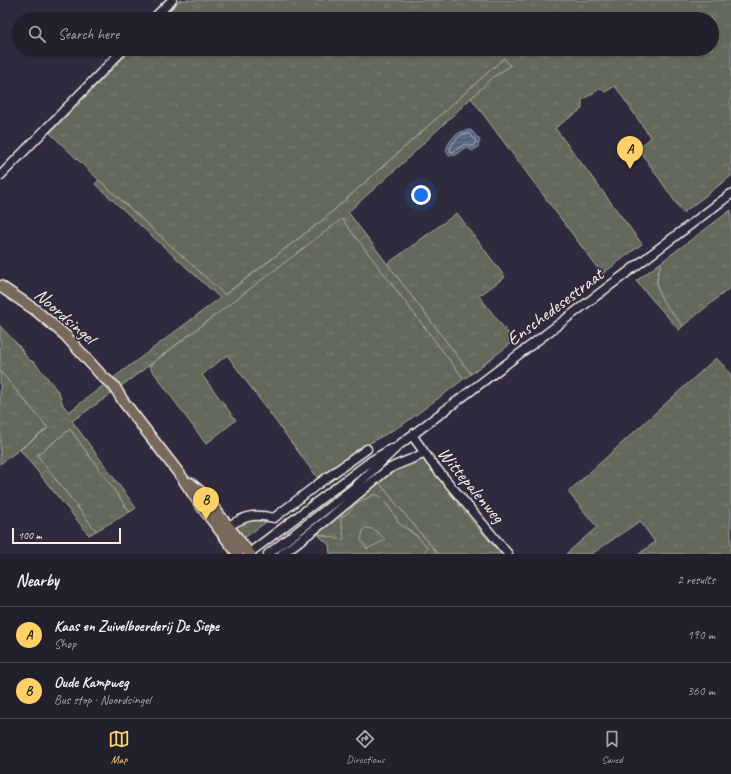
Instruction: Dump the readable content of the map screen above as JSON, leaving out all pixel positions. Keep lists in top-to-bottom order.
{
  "streets": {
    "main road": ["Noordsingel"],
    "street": ["Enschedesestraat", "Wittepalenweg"]
  },
  "crossings": [
    ["Enschedesestraat", "Noordsingel"],
    ["Enschedesestraat", "Wittepalenweg"]
  ],
  "scale_bar": "100 m",
  "page": {
    "search": "Search here",
    "pins": ["A", "B"],
    "scale": "100 m",
    "heading": ["Nearby", "2 results"],
    "list": [
      {
        "mark": "A",
        "name": "Kaas en Zuivelboerderij De Siepe",
        "note": "Shop",
        "value": "190 m"
      },
      {
        "mark": "B",
        "name": "Oude Kampweg",
        "note": "Bus stop · Noordsingel",
        "value": "360 m"
      }
    ],
    "nav": ["Map", "Directions", "Saved"]
  }
}
